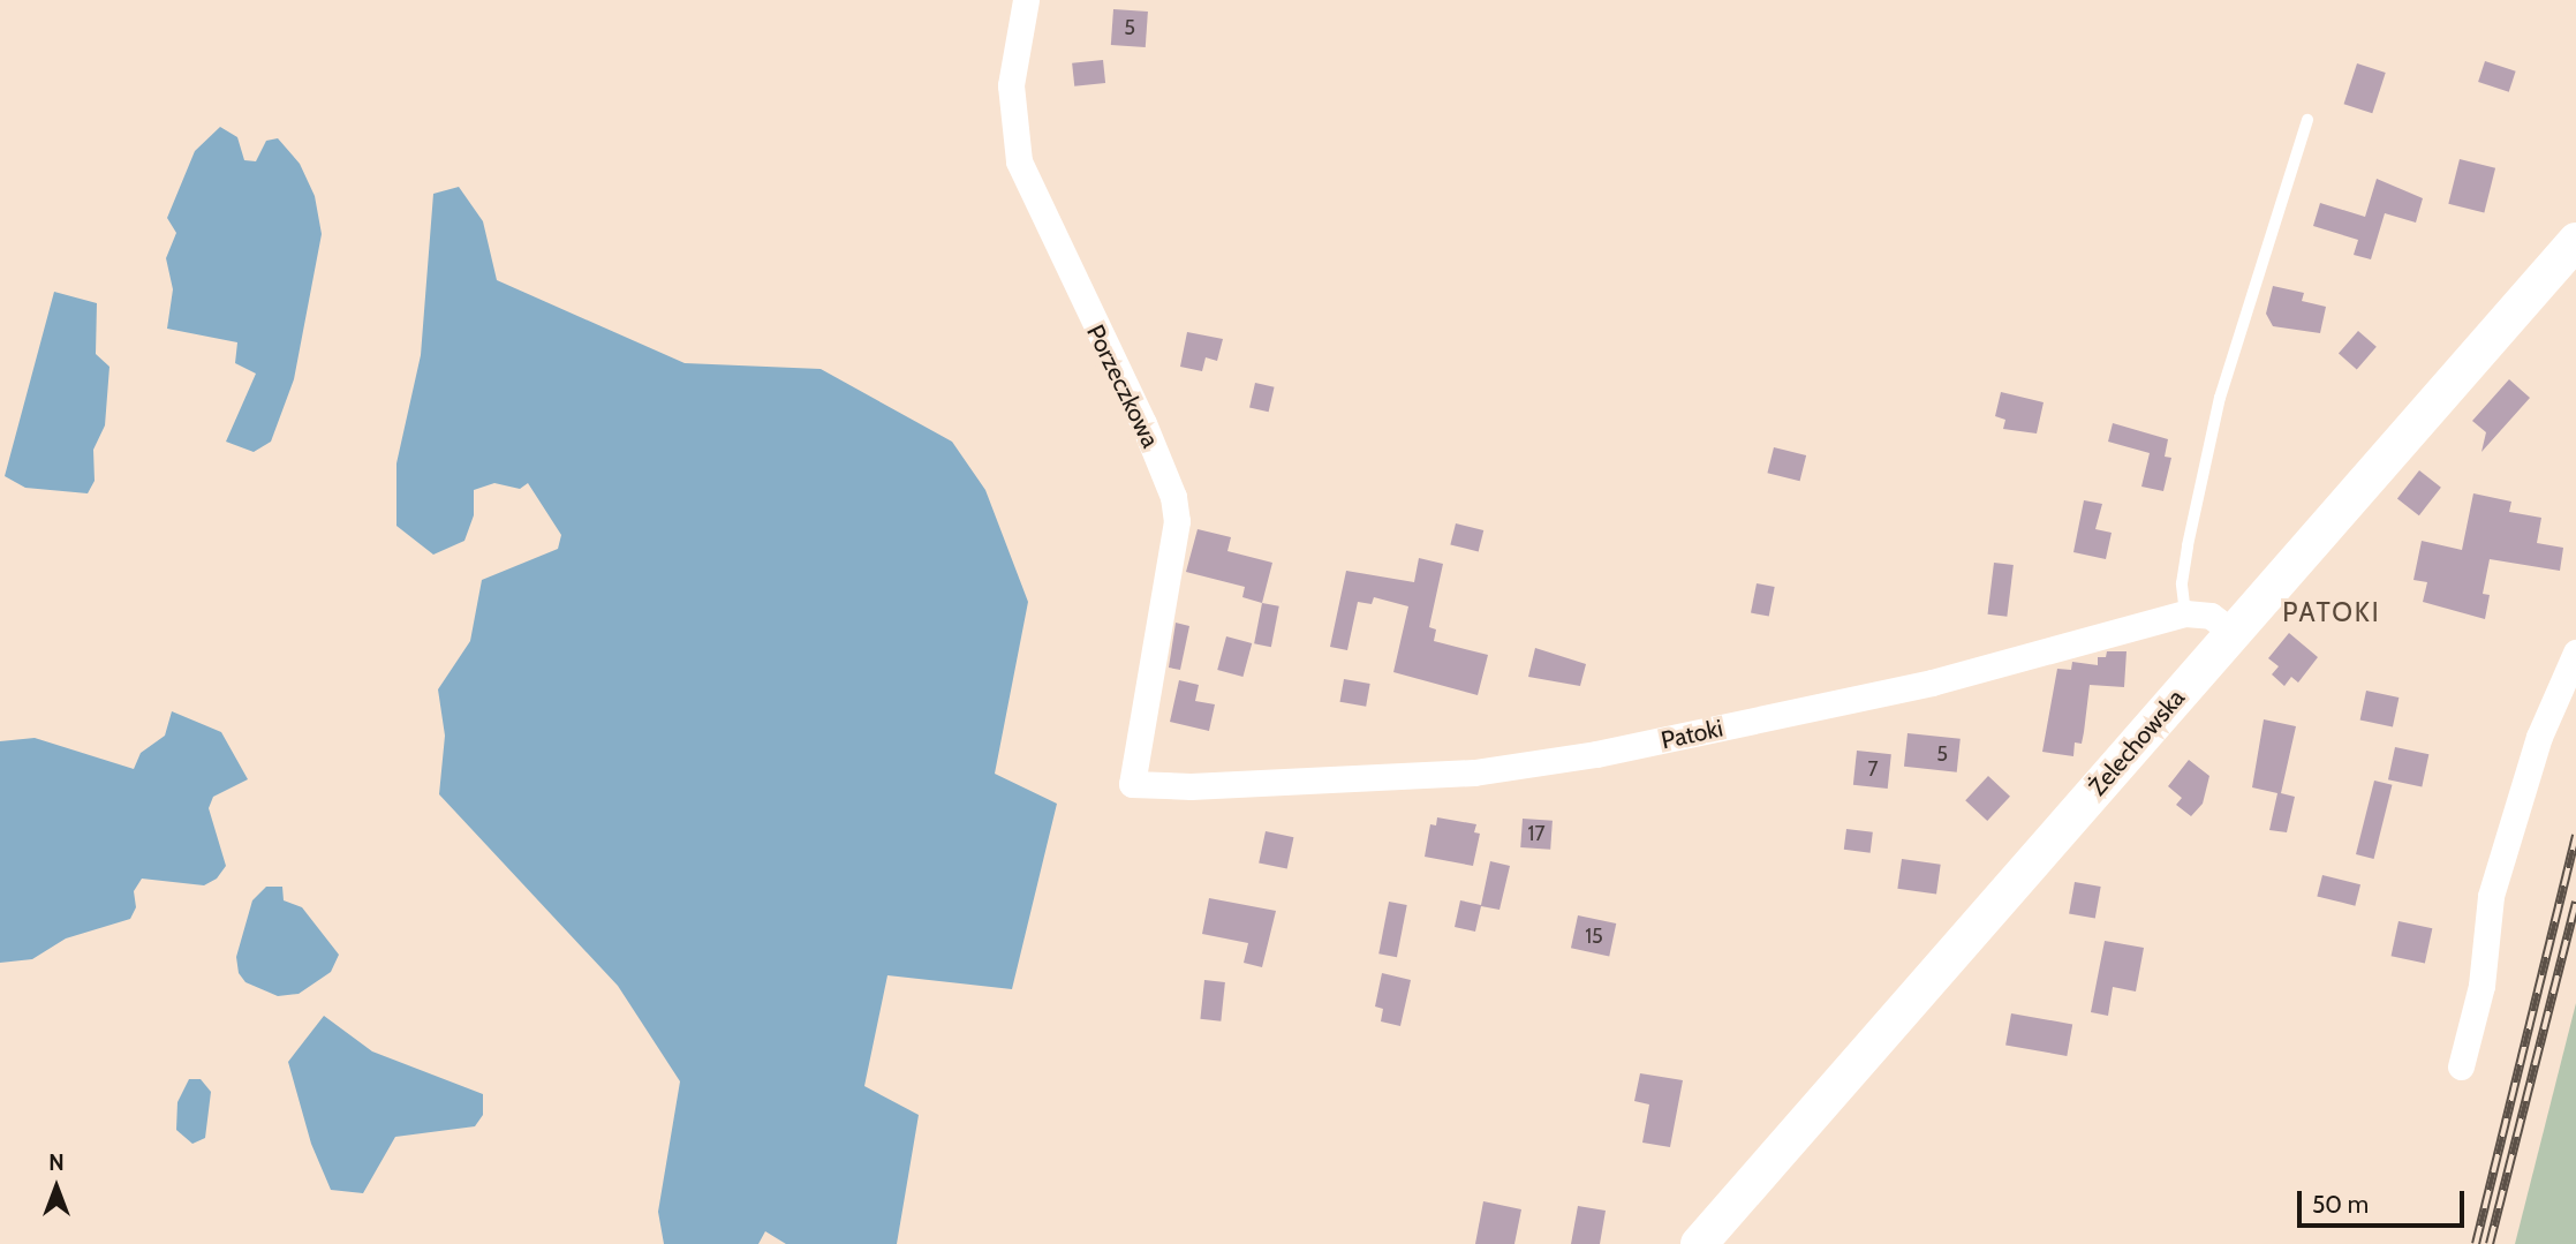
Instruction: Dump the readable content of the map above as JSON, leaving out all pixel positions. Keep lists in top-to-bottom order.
{
  "streets": {
    "main road": ["Żelechowska"],
    "street": ["Porzeczkowa", "Patoki"]
  },
  "crossings": [
    ["Porzeczkowa", "Patoki"]
  ],
  "districts": ["PATOKI"],
  "house_numbers": [
    "5",
    "5",
    "7",
    "17",
    "15"
  ],
  "scale_bar": "50 m",
  "north": "top"
}
